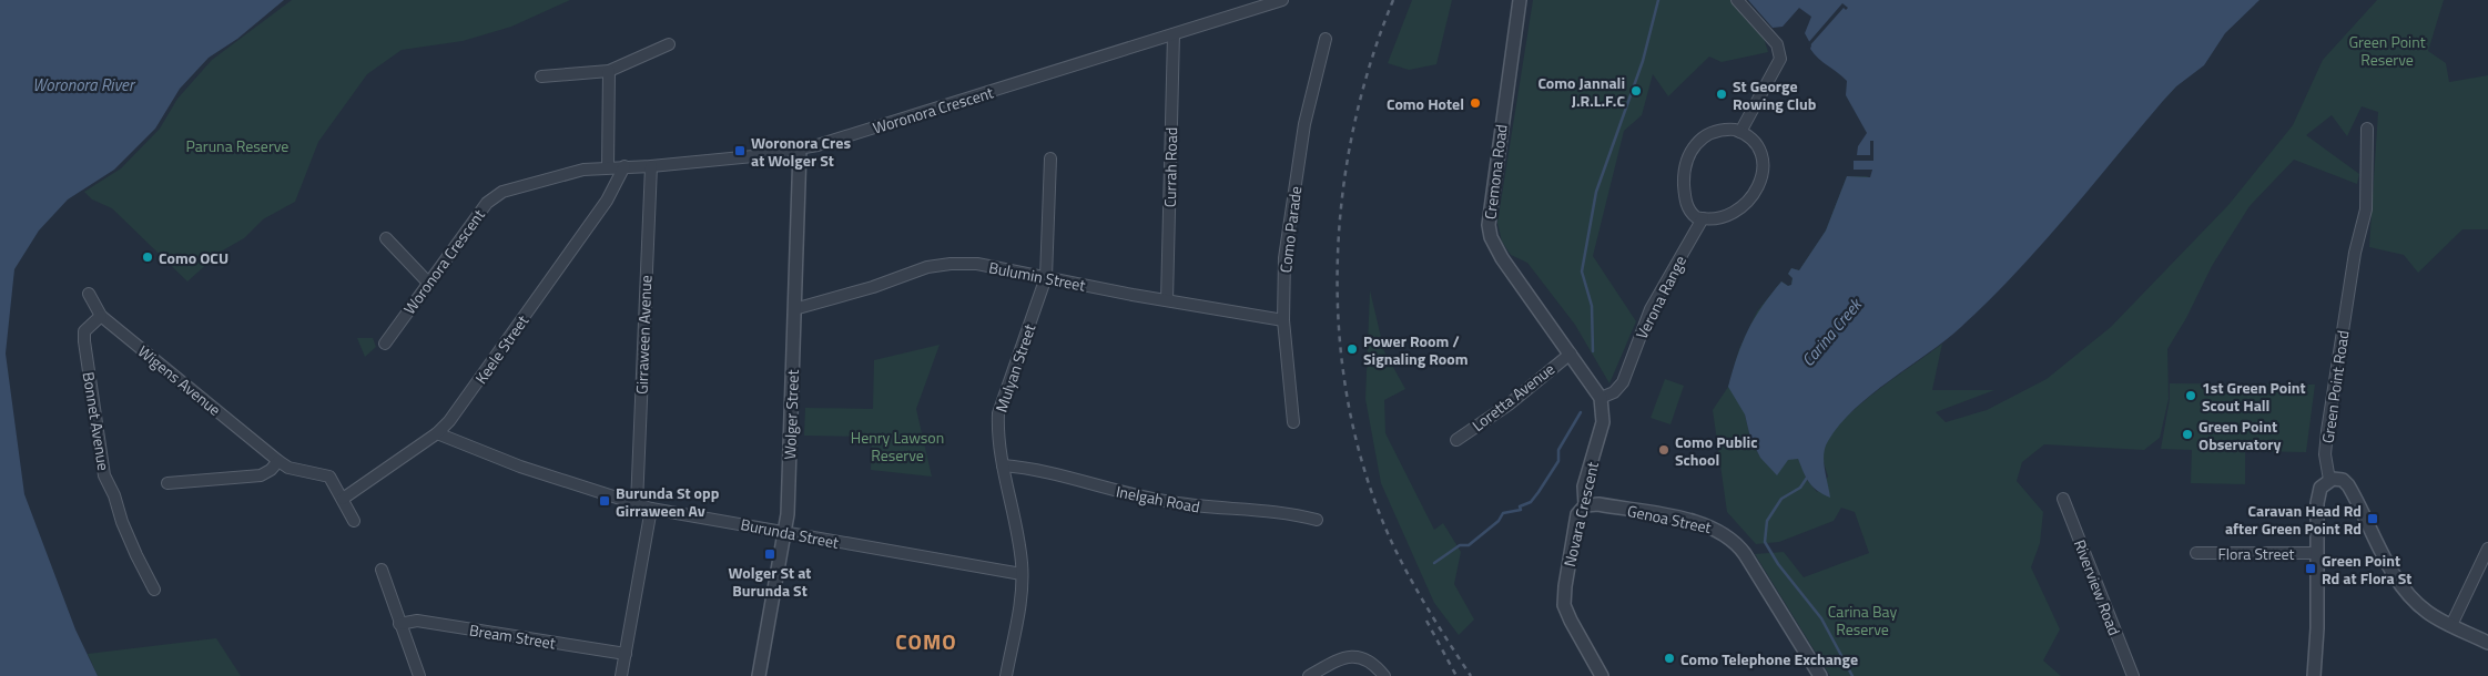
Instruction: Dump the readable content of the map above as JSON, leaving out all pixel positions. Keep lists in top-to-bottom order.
{
  "streets": {
    "street": [
      "Woronora Crescent",
      "Currah Road",
      "Cremona Road",
      "Como Parade",
      "Bulumin Street",
      "Verona Range",
      "Girraween Avenue",
      "Keele Street",
      "Mulyan Street",
      "Wigens Avenue",
      "Green Point Road",
      "Loretta Avenue",
      "Wolger Street",
      "Bonnet Avenue",
      "Inelgah Road",
      "Novara Crescent",
      "Genoa Street",
      "Burunda Street",
      "Flora Street",
      "Riverview Road",
      "Bream Street"
    ]
  },
  "crossings": [
    ["Woronora Crescent", "Currah Road"],
    ["Woronora Crescent", "Girraween Avenue"],
    ["Woronora Crescent", "Keele Street"],
    ["Woronora Crescent", "Wolger Street"],
    ["Currah Road", "Bulumin Street"],
    ["Cremona Road", "Loretta Avenue"],
    ["Como Parade", "Bulumin Street"],
    ["Bulumin Street", "Mulyan Street"],
    ["Bulumin Street", "Wolger Street"],
    ["Verona Range", "Novara Crescent"],
    ["Girraween Avenue", "Burunda Street"],
    ["Keele Street", "Wigens Avenue"],
    ["Keele Street", "Burunda Street"],
    ["Mulyan Street", "Inelgah Road"],
    ["Mulyan Street", "Burunda Street"],
    ["Wigens Avenue", "Bonnet Avenue"],
    ["Wolger Street", "Burunda Street"],
    ["Novara Crescent", "Genoa Street"]
  ],
  "districts": ["COMO"],
  "water": ["Woronora River", "Carina Creek"],
  "parks": [
    "Green Point Reserve",
    "Paruna Reserve",
    "Henry Lawson Reserve",
    "Carina Bay Reserve"
  ],
  "places": {
    "other": [
      "Como Jannali J.R.L.F.C",
      "St George Rowing Club",
      "Como Hotel",
      "Como OCU",
      "Power Room / Signaling Room",
      "1st Green Point Scout Hall",
      "Green Point Observatory",
      "Como Public School",
      "Como Telephone Exchange"
    ],
    "transit": [
      "Woronora Cres at Wolger St",
      "Burunda St opp Girraween Av",
      "Caravan Head Rd after Green Point Rd",
      "Wolger St at Burunda St",
      "Green Point Rd at Flora St"
    ]
  }
}
